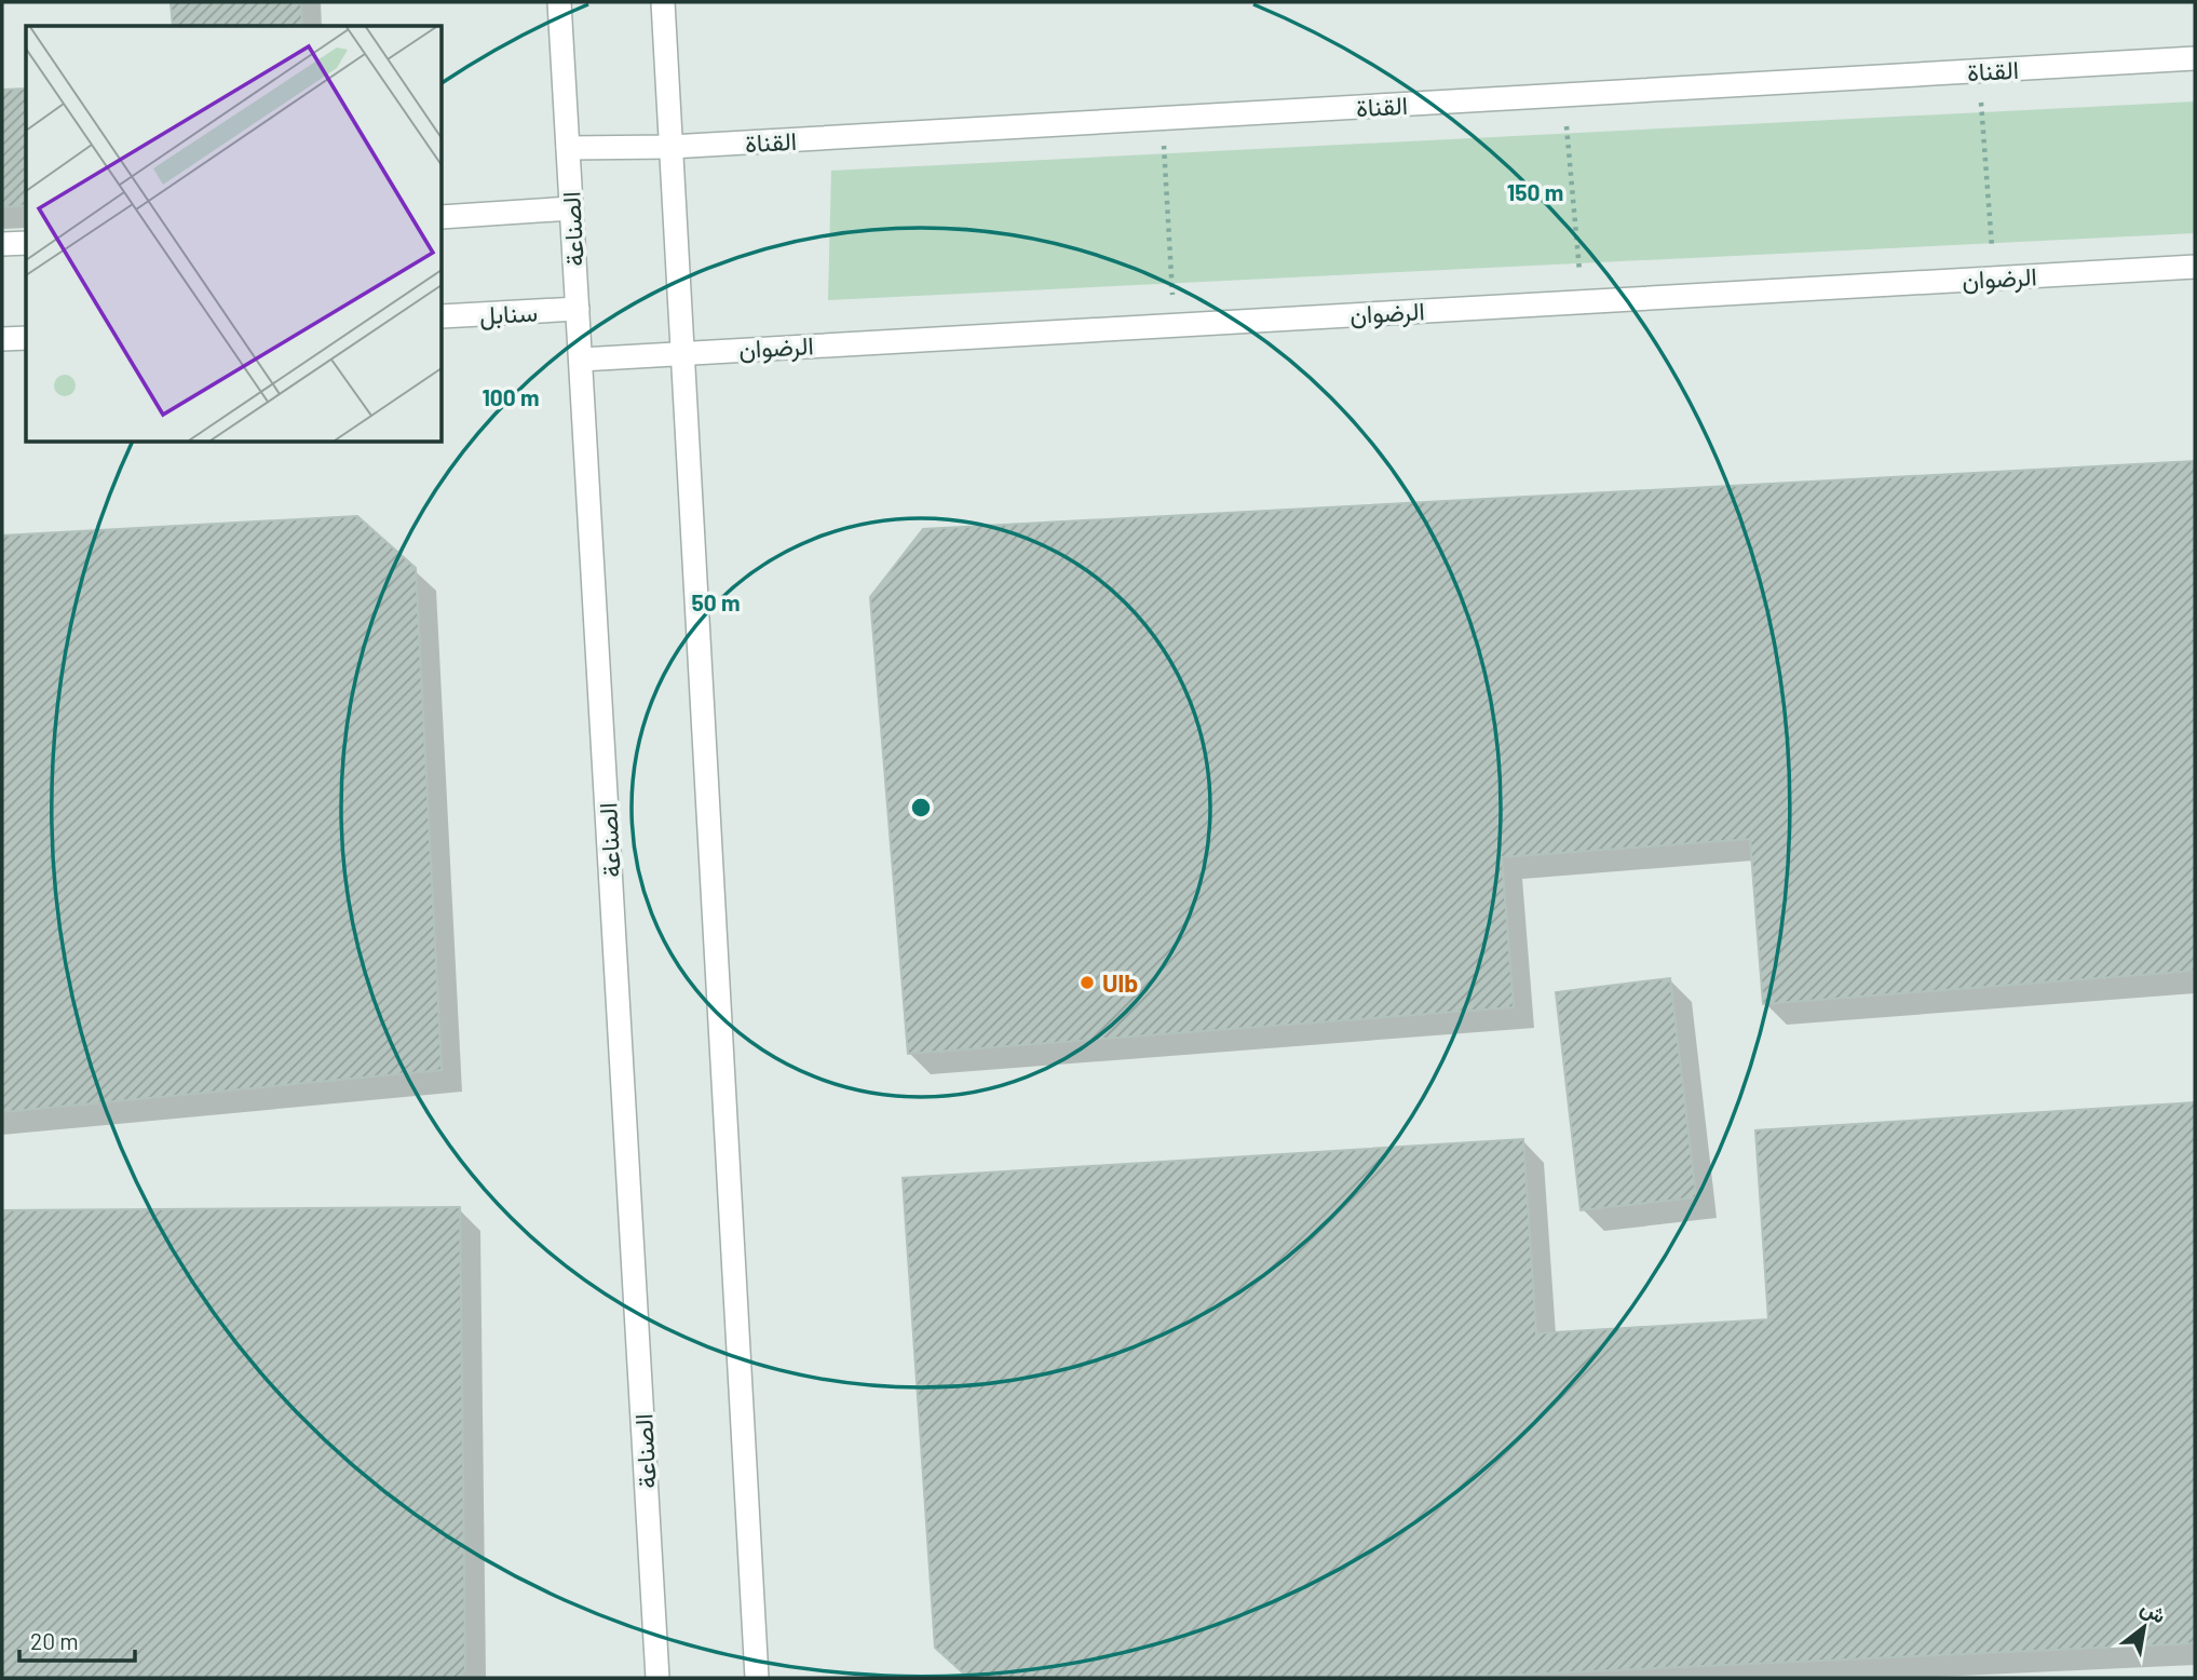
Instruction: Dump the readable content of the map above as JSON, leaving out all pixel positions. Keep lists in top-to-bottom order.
{
  "streets": {
    "street": [
      "القناة",
      "الصناعة",
      "الرضوان",
      "سنابل"
    ]
  },
  "crossings": [
    ["القناة", "الصناعة"],
    ["الصناعة", "الرضوان"],
    ["الصناعة", "سنابل"]
  ],
  "places": ["Ulb"],
  "scale_bar": "20 m",
  "north": "top right",
  "rings": ["150 m", "100 m", "50 m"]
}
